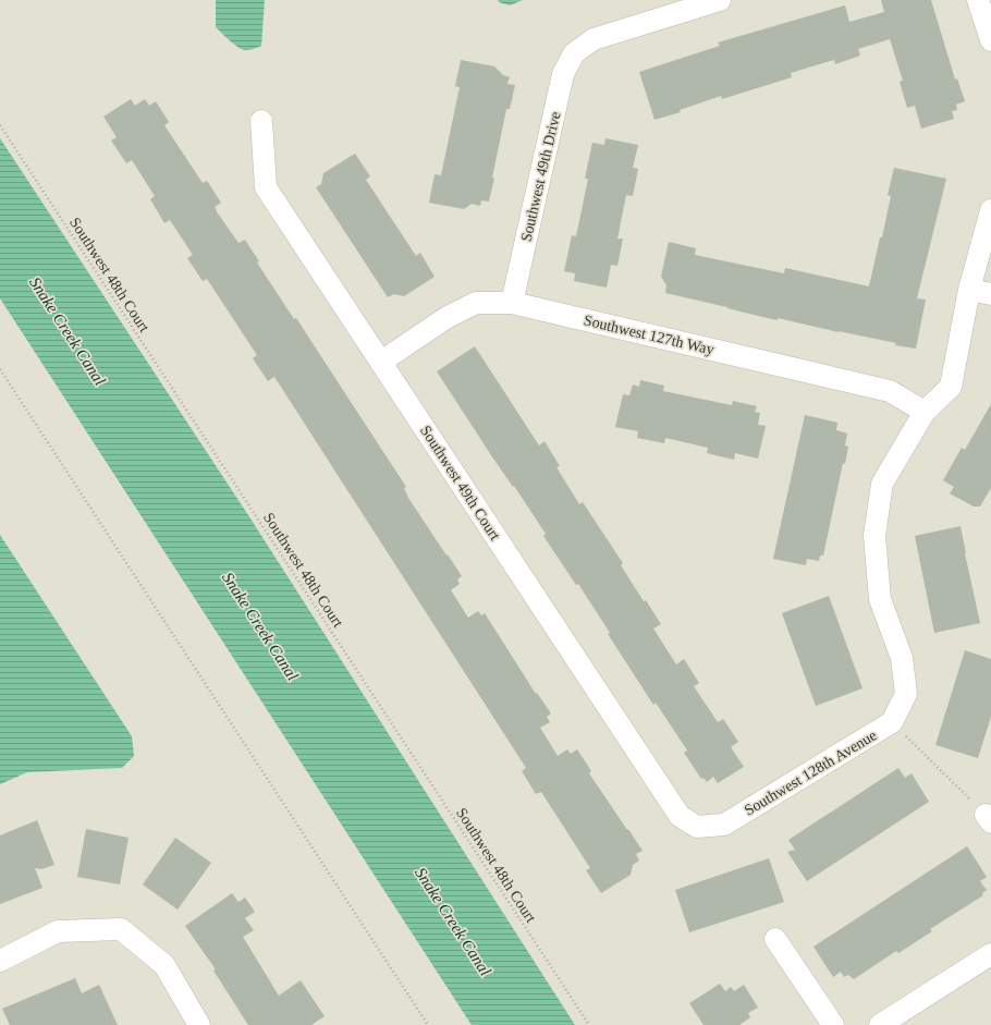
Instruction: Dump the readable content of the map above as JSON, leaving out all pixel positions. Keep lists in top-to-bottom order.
{
  "streets": {
    "street": [
      "Southwest 49th Drive",
      "Southwest 127th Way",
      "Southwest 49th Court",
      "Southwest 128th Avenue"
    ],
    "path": ["Southwest 48th Court"]
  },
  "crossings": [
    ["Southwest 49th Drive", "Southwest 127th Way"],
    ["Southwest 127th Way", "Southwest 49th Court"],
    ["Southwest 127th Way", "Southwest 128th Avenue"],
    ["Southwest 49th Court", "Southwest 128th Avenue"]
  ],
  "water": ["Snake Creek Canal"]
}
